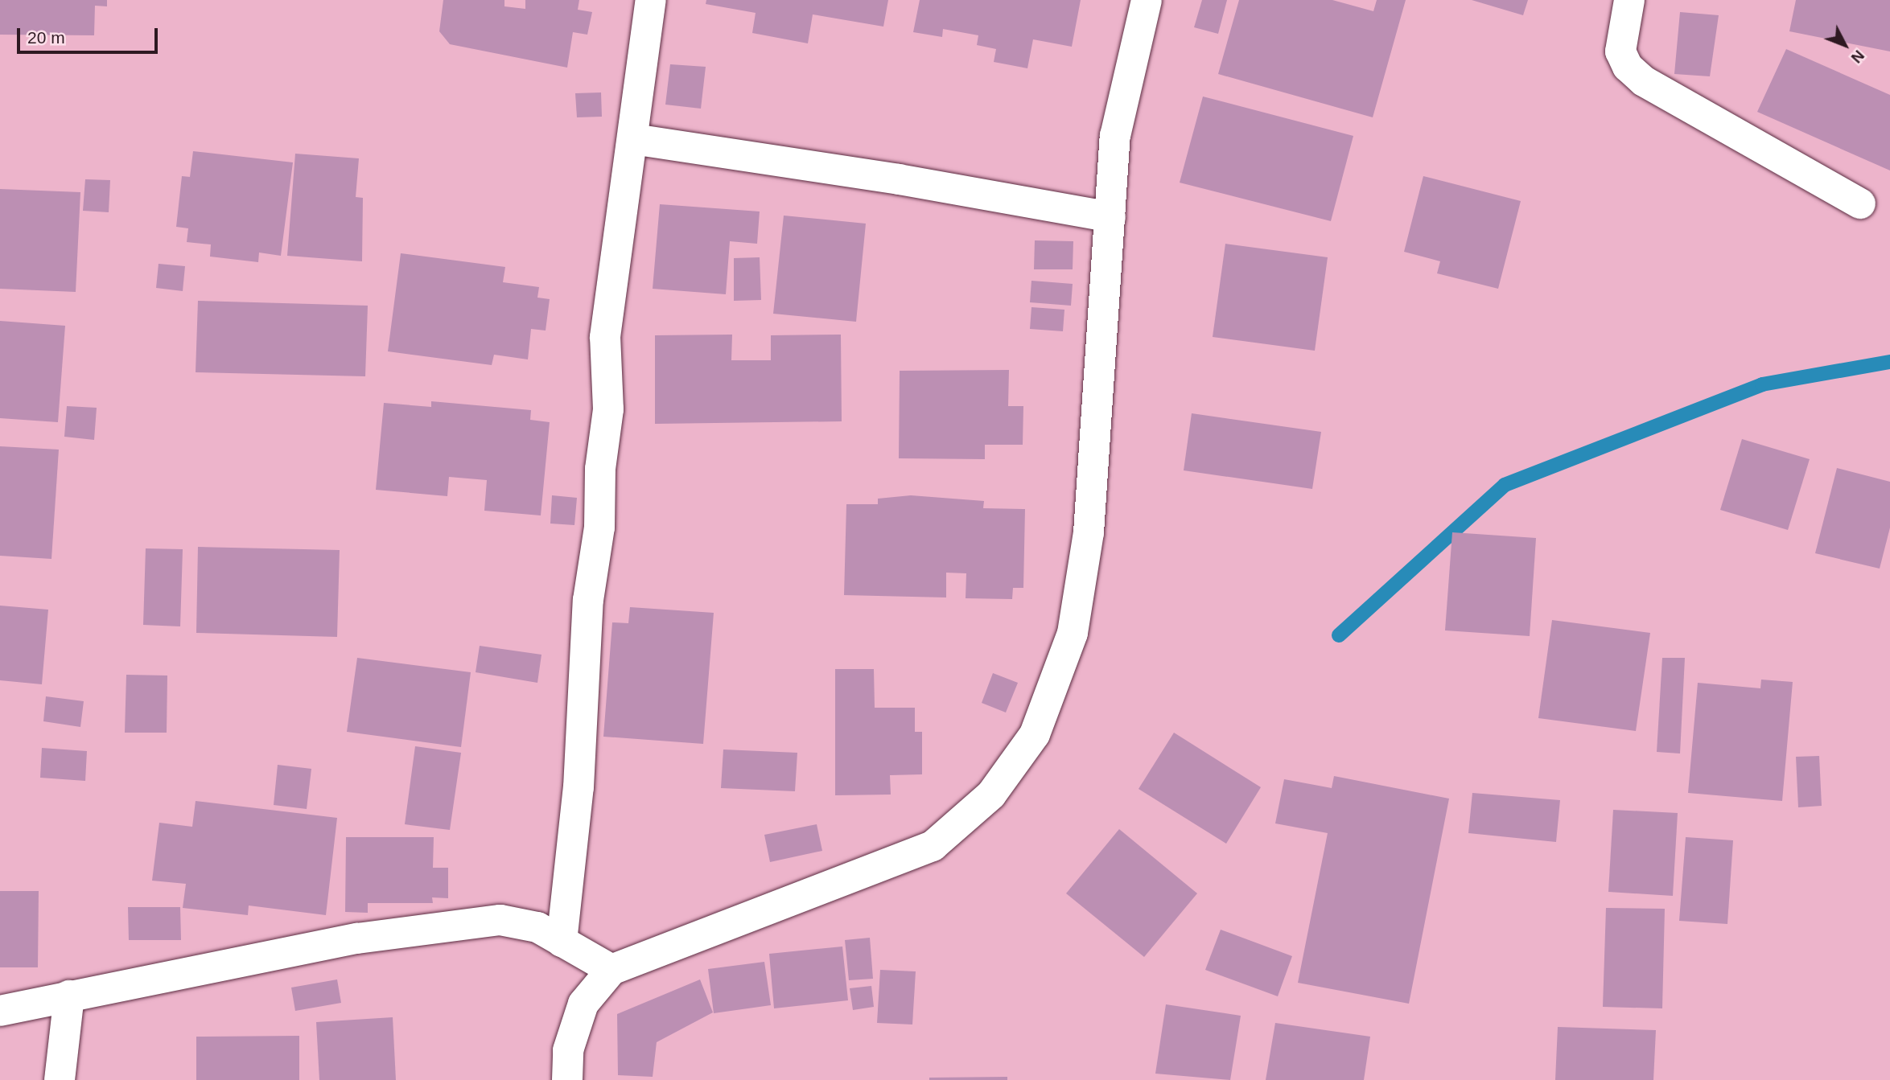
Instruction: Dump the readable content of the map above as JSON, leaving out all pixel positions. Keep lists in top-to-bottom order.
{
  "scale_bar": "20 m",
  "north": "bottom right"
}
